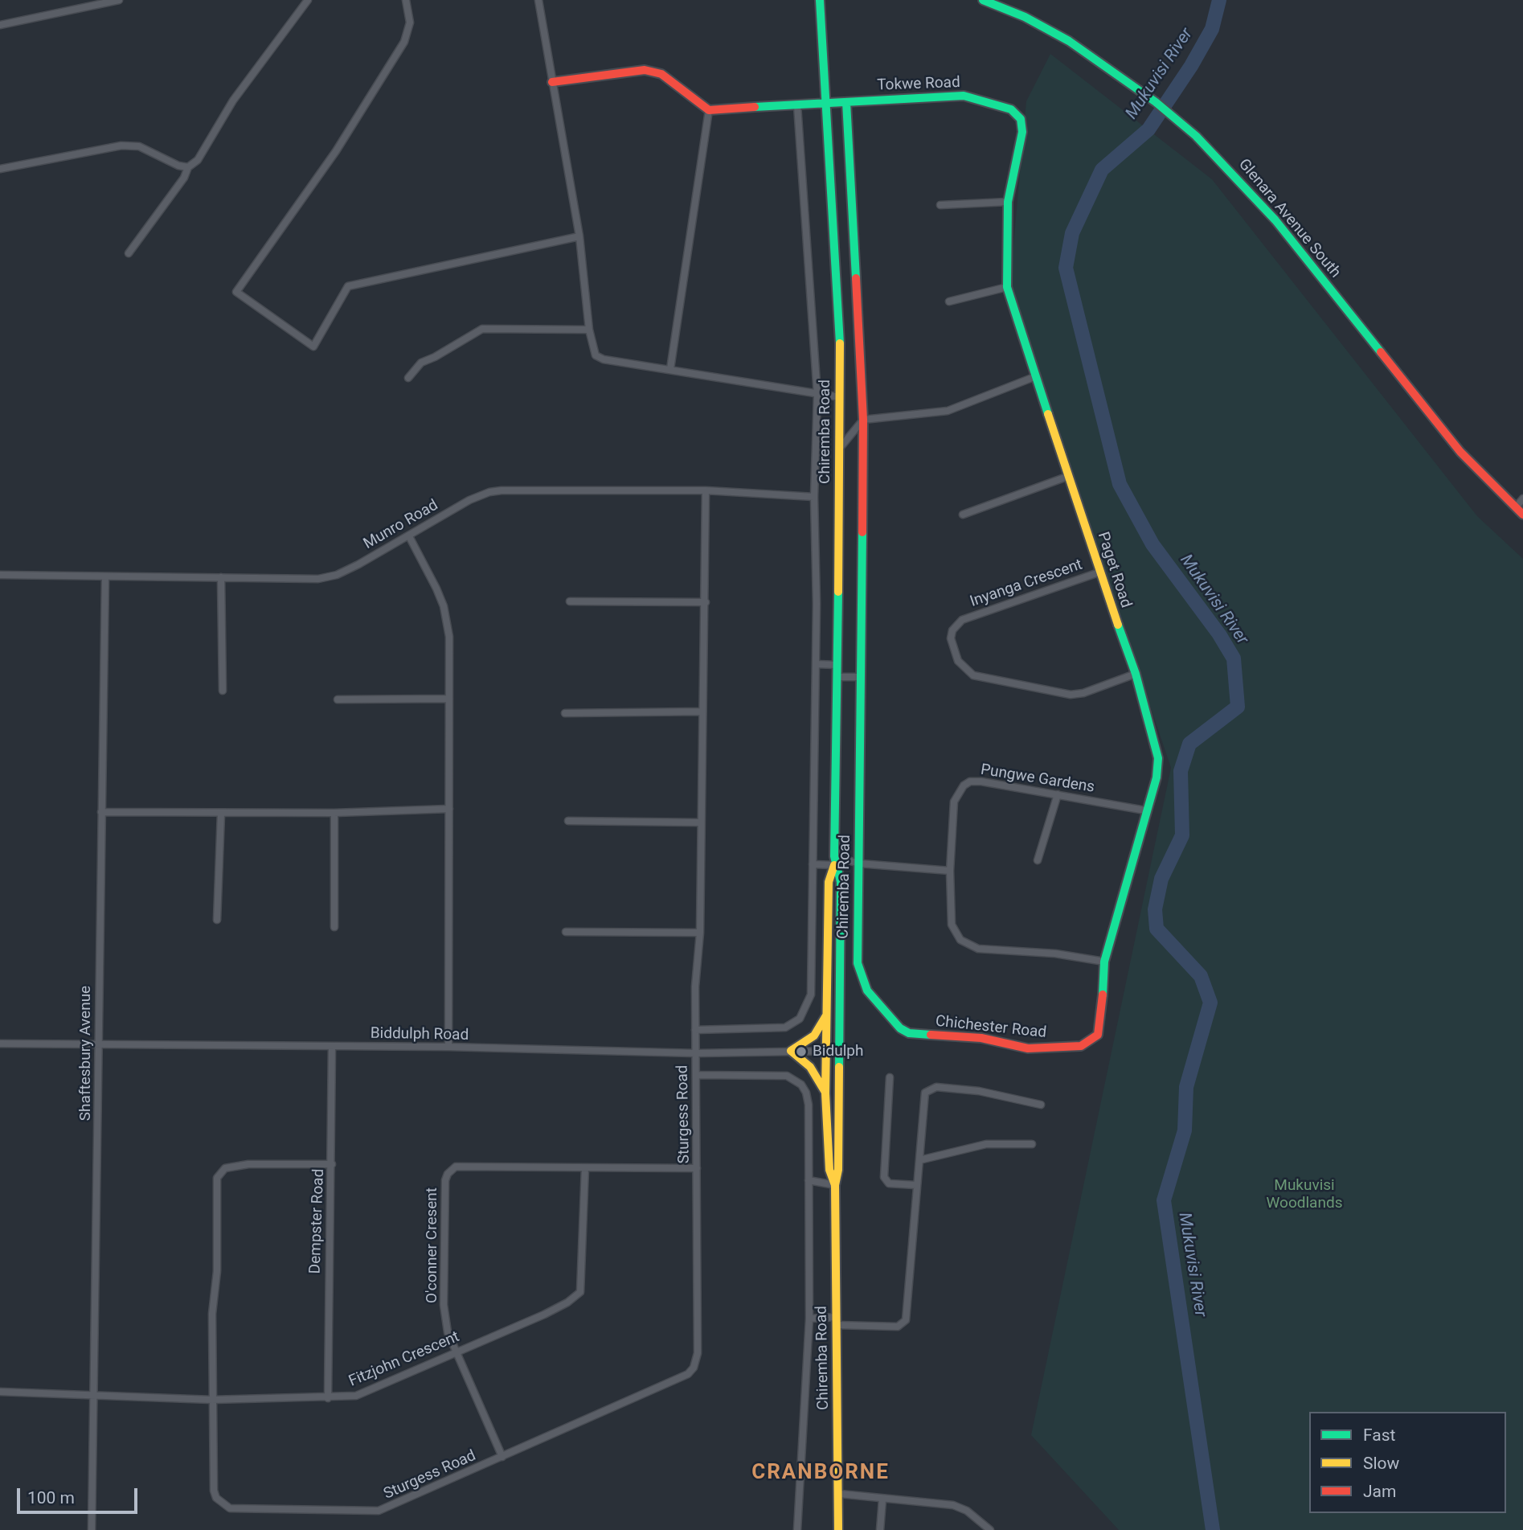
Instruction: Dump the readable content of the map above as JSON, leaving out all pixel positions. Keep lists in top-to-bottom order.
{
  "streets": {
    "main road": [
      "Tokwe Road",
      "Glenara Avenue South",
      "Chiremba Road",
      "Paget Road",
      "Chichester Road"
    ],
    "street": [
      "Munro Road",
      "Inyanga Crescent",
      "Pungwe Gardens",
      "Biddulph Road",
      "Shaftesbury Avenue",
      "Sturgess Road",
      "Dempster Road",
      "O'conner Cresent",
      "Fitzjohn Crescent"
    ]
  },
  "crossings": [
    ["Tokwe Road", "Chiremba Road"],
    ["Tokwe Road", "Paget Road"],
    ["Chiremba Road", "Chichester Road"],
    ["Chiremba Road", "Biddulph Road"],
    ["Munro Road", "Shaftesbury Avenue"],
    ["Munro Road", "Sturgess Road"],
    ["Paget Road", "Inyanga Crescent"],
    ["Paget Road", "Pungwe Gardens"],
    ["Paget Road", "Chichester Road"],
    ["Biddulph Road", "Shaftesbury Avenue"],
    ["Biddulph Road", "Sturgess Road"],
    ["Biddulph Road", "Dempster Road"],
    ["Shaftesbury Avenue", "Fitzjohn Crescent"],
    ["Sturgess Road", "Dempster Road"],
    ["Sturgess Road", "O'conner Cresent"],
    ["Sturgess Road", "Fitzjohn Crescent"],
    ["Dempster Road", "Fitzjohn Crescent"],
    ["O'conner Cresent", "Fitzjohn Crescent"]
  ],
  "districts": ["CRANBORNE"],
  "water": ["Mukuvisi River"],
  "parks": ["Mukuvisi Woodlands"],
  "places": ["Bidulph"],
  "legend": ["Fast", "Slow", "Jam"],
  "scale_bar": "100 m"
}
